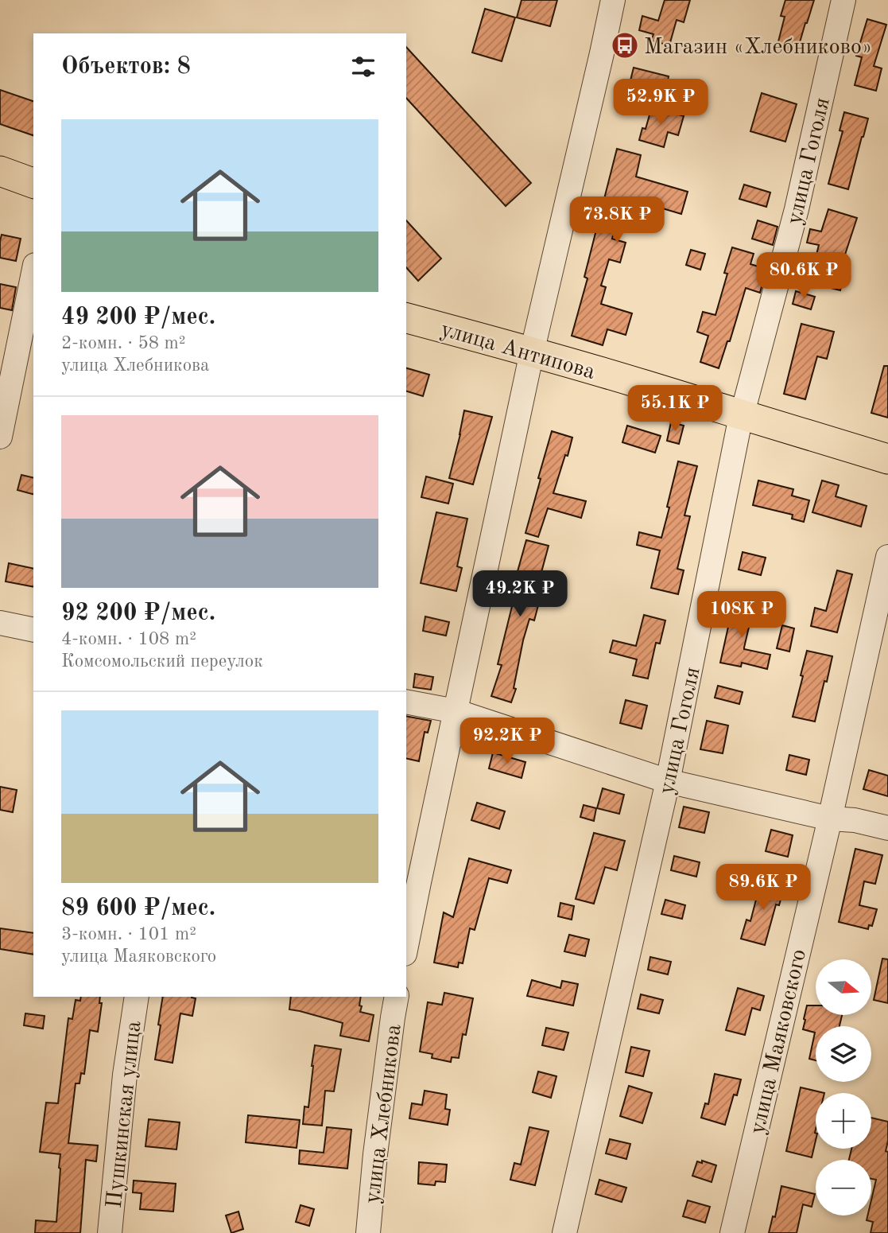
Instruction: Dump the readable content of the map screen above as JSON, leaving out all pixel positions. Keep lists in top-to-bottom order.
{
  "streets": {
    "main road": ["улица Антипова"],
    "street": [
      "улица Гоголя",
      "улица Маяковского",
      "улица Хлебникова",
      "Пушкинская улица"
    ]
  },
  "crossings": [
    ["улица Гоголя", "улица Антипова"]
  ],
  "places": {
    "bus stop": ["Магазин «Хлебниково»"]
  },
  "north": "right",
  "page": {
    "heading": "Объектов: 8",
    "price": [
      "52.9K ₽",
      "73.8K ₽",
      "80.6K ₽",
      "55.1K ₽",
      "49.2K ₽",
      "108K ₽",
      "92.2K ₽",
      "89.6K ₽"
    ],
    "list": [
      {
        "name": "49 200 ₽/мес.",
        "note": "2-комн. · 58 m² · улица Хлебникова"
      },
      {
        "name": "92 200 ₽/мес.",
        "note": "4-комн. · 108 m² · Комсомольский переулок"
      },
      {
        "name": "89 600 ₽/мес.",
        "note": "3-комн. · 101 m² · улица Маяковского"
      }
    ],
    "map_buttons": ["+", "−"]
  }
}
